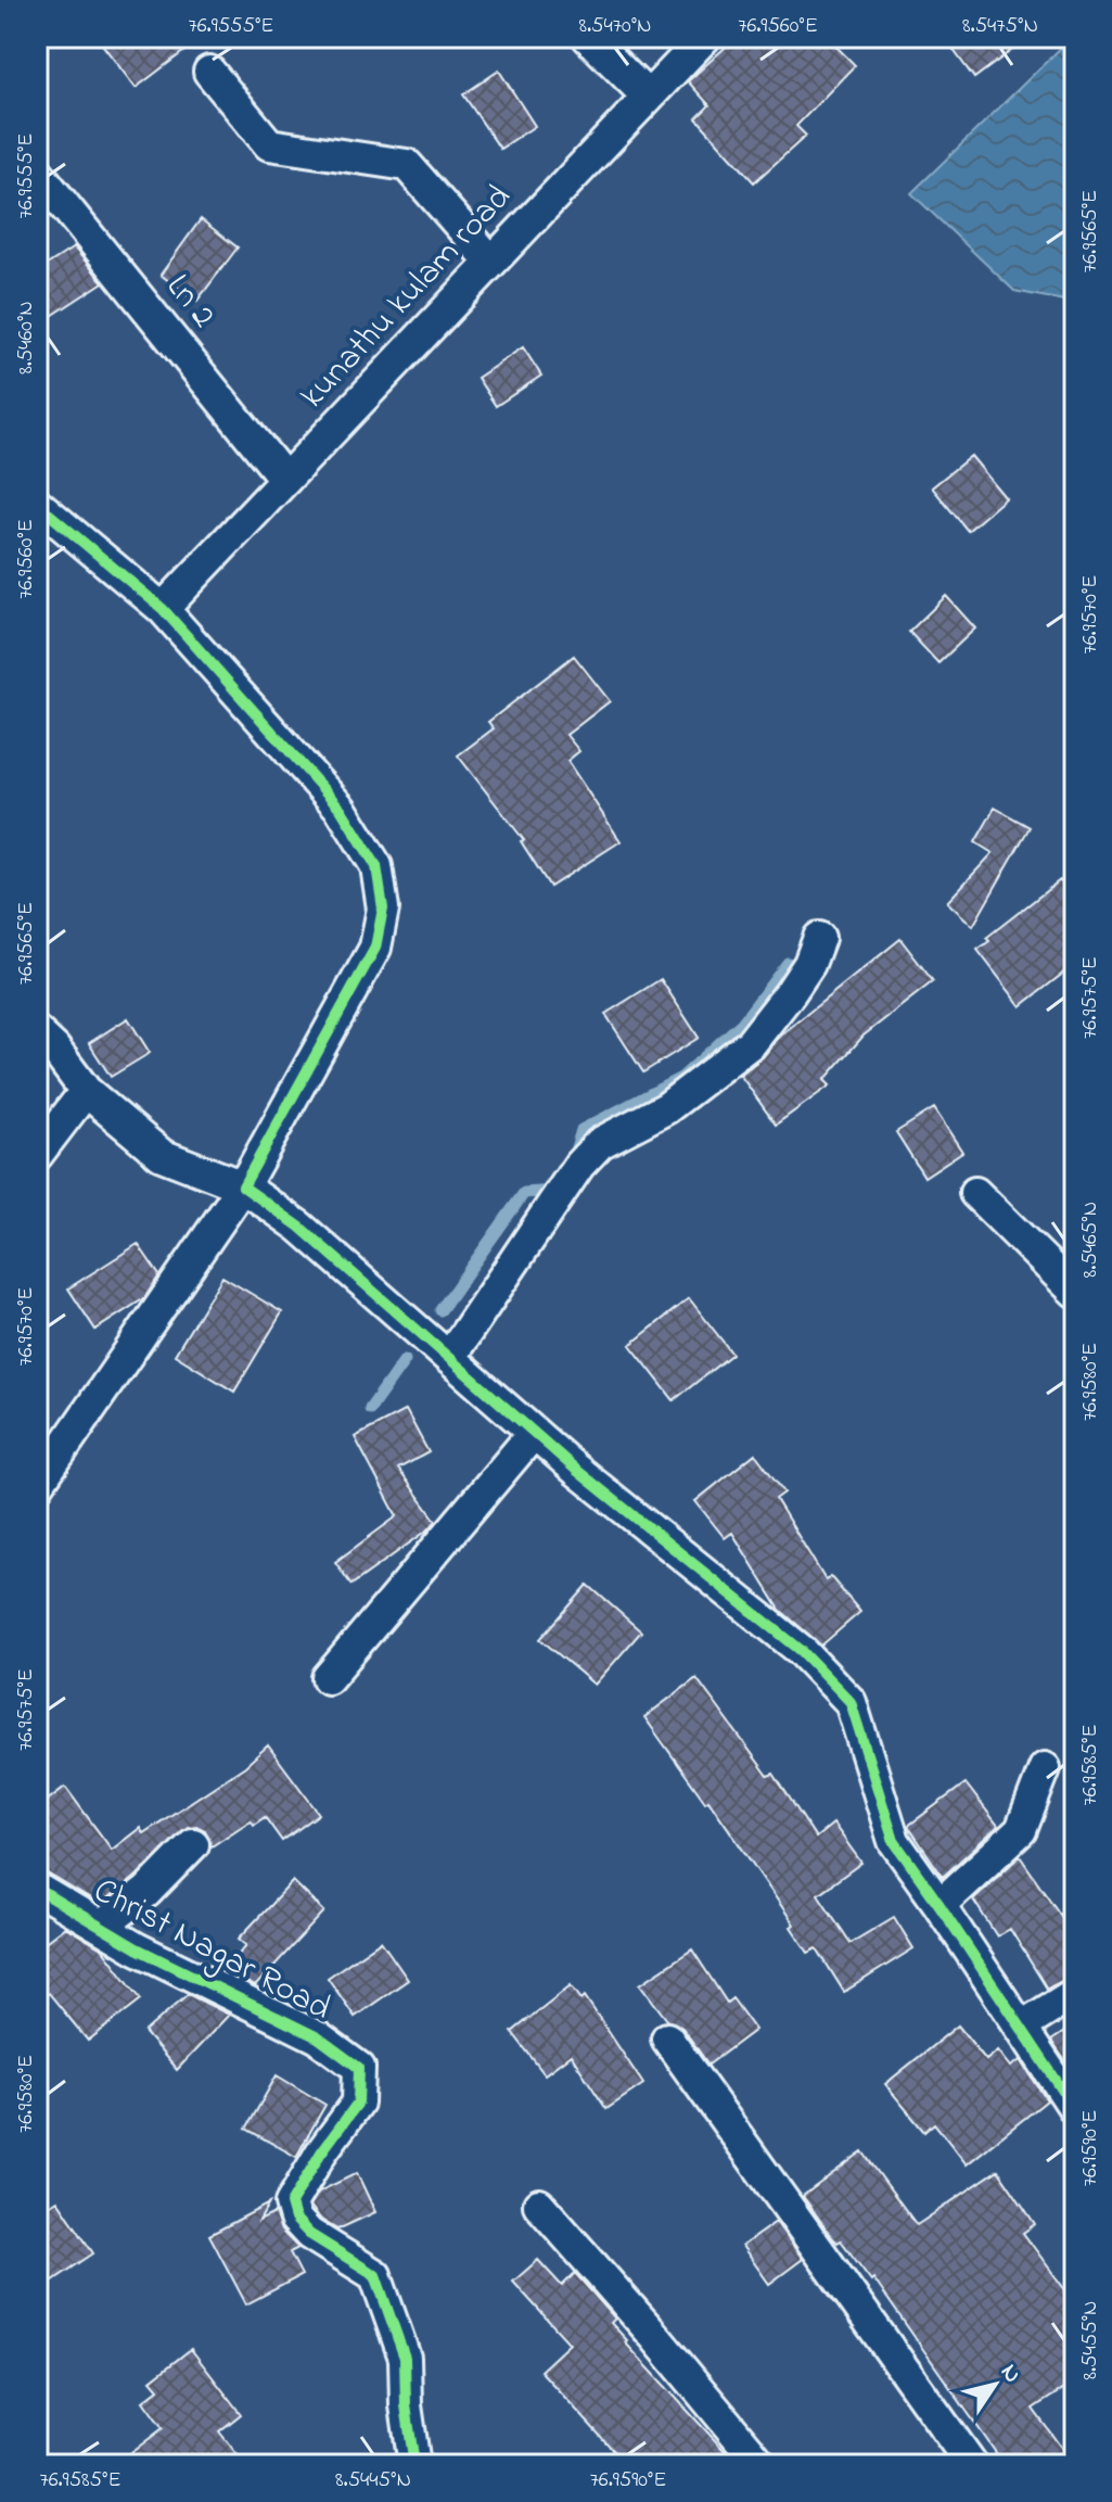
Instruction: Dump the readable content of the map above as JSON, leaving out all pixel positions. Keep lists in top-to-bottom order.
{
  "streets": {
    "street": ["kunathu kulam road", "Ln 2", "Christ Nagar Road"]
  },
  "crossings": [
    ["kunathu kulam road", "Ln 2"]
  ],
  "north": "top right",
  "coordinates": [
    "76.9555°E",
    "8.5470°N",
    "76.9560°E",
    "8.5475°N",
    "76.9565°E",
    "8.5460°N",
    "76.9570°E",
    "76.9575°E",
    "8.5465°N",
    "76.9580°E",
    "76.9585°E",
    "76.9590°E",
    "8.5455°N",
    "8.5445°N"
  ]
}
